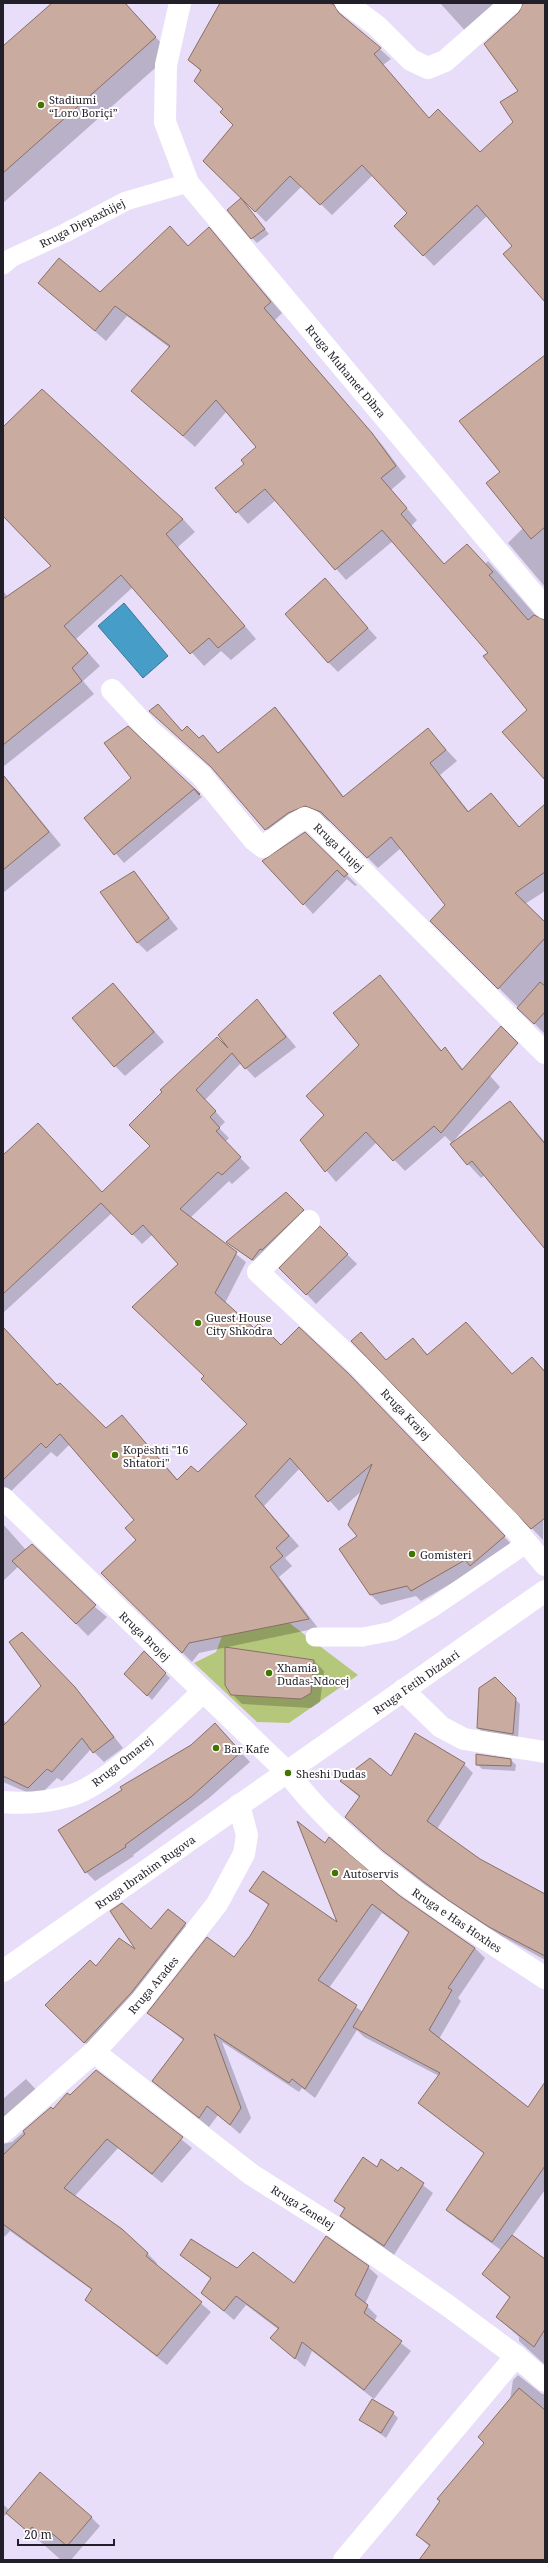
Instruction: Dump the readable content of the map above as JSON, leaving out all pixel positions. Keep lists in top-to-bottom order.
{
  "streets": {
    "street": [
      "Rruga Muhamet Dibra",
      "Rruga Llujej",
      "Rruga Krajej",
      "Rruga Brojej",
      "Rruga Fetih Dizdari",
      "Rruga Omarej",
      "Rruga Ibrahim Rugova",
      "Rruga e Has Hoxhes",
      "Rruga Arades",
      "Rruga Zenelej"
    ],
    "lane": ["Rruga Djepaxhijej"]
  },
  "crossings": [
    ["Rruga Djepaxhijej", "Rruga Muhamet Dibra"],
    ["Rruga Brojej", "Rruga Fetih Dizdari"],
    ["Rruga Brojej", "Rruga Omarej"],
    ["Rruga Brojej", "Rruga Ibrahim Rugova"],
    ["Rruga Brojej", "Rruga e Has Hoxhes"],
    ["Rruga Fetih Dizdari", "Rruga Ibrahim Rugova"],
    ["Rruga Fetih Dizdari", "Rruga e Has Hoxhes"],
    ["Rruga Ibrahim Rugova", "Rruga e Has Hoxhes"],
    ["Rruga Ibrahim Rugova", "Rruga Arades"],
    ["Rruga Arades", "Rruga Zenelej"]
  ],
  "places": [
    "Stadiumi “Loro Boriçi”",
    "Guest House City Shkodra",
    "Kopështi \"16 Shtatori\"",
    "Gomisteri",
    "Xhamia Dudas-Ndocej",
    "Bar Kafe",
    "Sheshi Dudas",
    "Autoservis"
  ],
  "scale_bar": "20 m"
}
